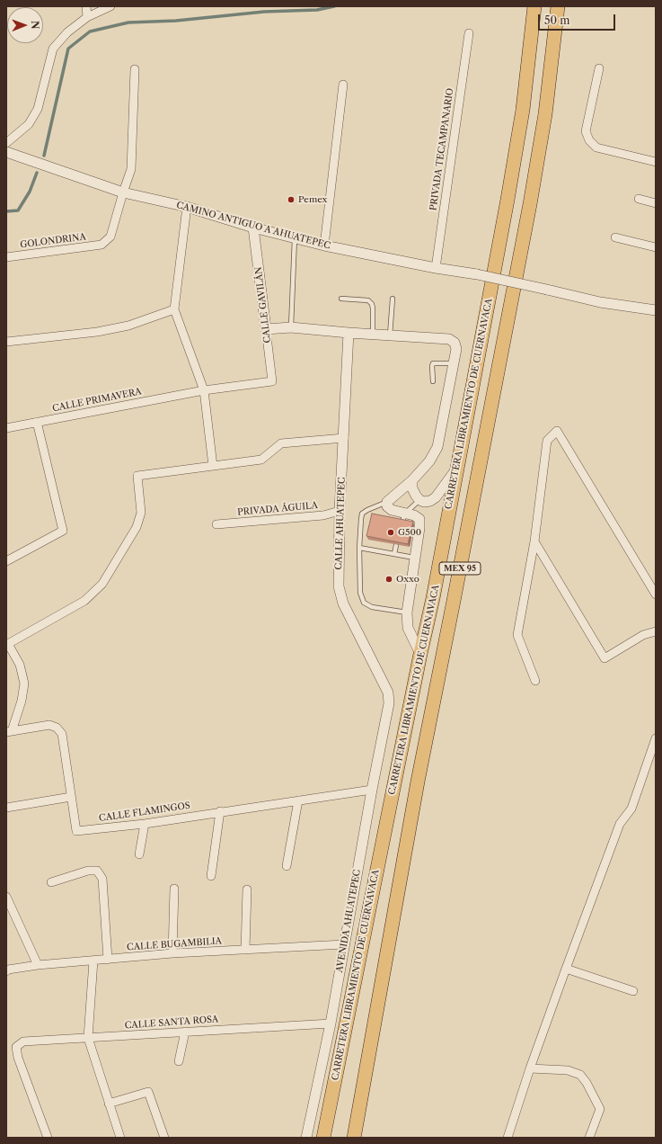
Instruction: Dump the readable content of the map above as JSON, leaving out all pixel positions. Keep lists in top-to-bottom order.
{
  "streets": {
    "highway": ["CARRETERA LIBRAMIENTO DE CUERNAVACA", "MEX 95"],
    "street": [
      "PRIVADA TECAMPANARIO",
      "CAMINO ANTIGUO A AHUATEPEC",
      "GOLONDRINA",
      "CALLE GAVILÁN",
      "CALLE PRIMAVERA",
      "PRIVADA ÁGUILA",
      "CALLE AHUATEPEC",
      "CALLE FLAMINGOS",
      "AVENIDA AHUATEPEC",
      "CALLE BUGAMBILIA",
      "CALLE SANTA ROSA"
    ]
  },
  "crossings": [
    ["PRIVADA TECAMPANARIO", "CAMINO ANTIGUO A AHUATEPEC"],
    ["CAMINO ANTIGUO A AHUATEPEC", "GOLONDRINA"],
    ["CAMINO ANTIGUO A AHUATEPEC", "CALLE GAVILÁN"],
    ["CALLE GAVILÁN", "CALLE PRIMAVERA"],
    ["PRIVADA ÁGUILA", "CALLE AHUATEPEC"],
    ["CALLE AHUATEPEC", "AVENIDA AHUATEPEC"],
    ["CALLE FLAMINGOS", "AVENIDA AHUATEPEC"],
    ["AVENIDA AHUATEPEC", "CALLE BUGAMBILIA"],
    ["AVENIDA AHUATEPEC", "CALLE SANTA ROSA"]
  ],
  "places": ["Pemex", "G500", "Oxxo"],
  "scale_bar": "50 m",
  "north": "right"
}
